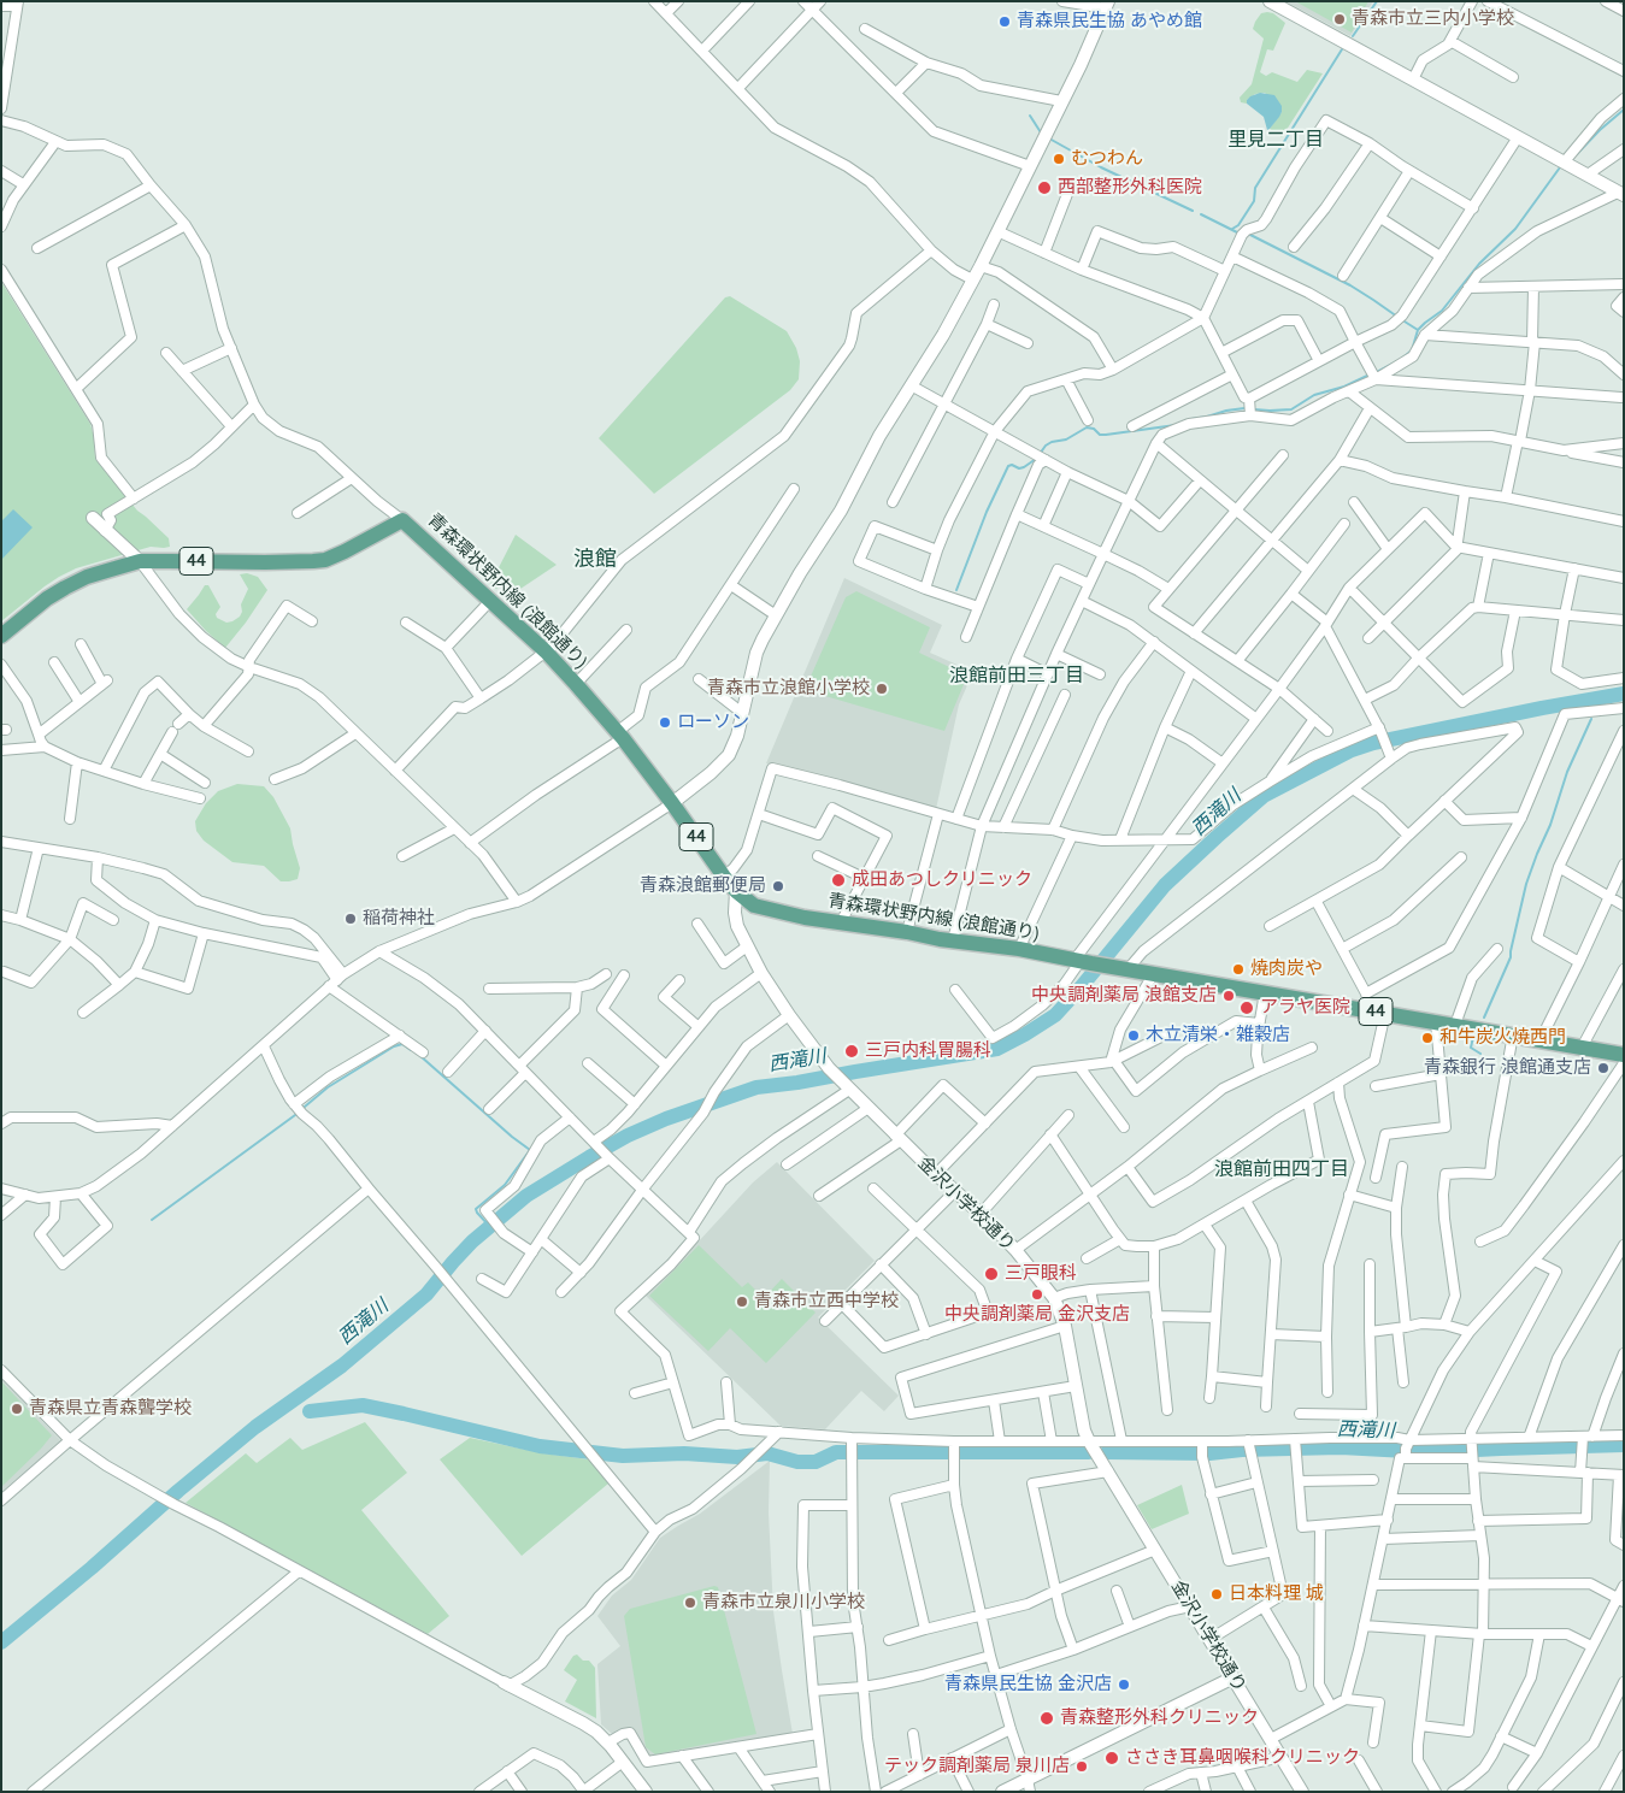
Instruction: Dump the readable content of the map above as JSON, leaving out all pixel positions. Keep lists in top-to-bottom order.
{
  "streets": {
    "main road": ["44", "青森環状野内線 (浪館通り)"],
    "street": ["金沢小学校通り"]
  },
  "crossings": [
    ["44", "青森環状野内線 (浪館通り)"],
    ["青森環状野内線 (浪館通り)", "金沢小学校通り"]
  ],
  "districts": [
    "里見二丁目",
    "浪館",
    "浪館前田三丁目",
    "浪館前田四丁目"
  ],
  "water": ["西滝川"],
  "places": [
    "青森市立三内小学校",
    "青森県民生協 あやめ館",
    "むつわん",
    "西部整形外科医院",
    "青森市立浪館小学校",
    "ローソン",
    "成田あつしクリニック",
    "青森浪館郵便局",
    "稲荷神社",
    "焼肉炭や",
    "中央調剤薬局 浪館支店",
    "アラヤ医院",
    "木立清栄・雑穀店",
    "和牛炭火焼西門",
    "三戸内科胃腸科",
    "青森銀行 浪館通支店",
    "三戸眼科",
    "中央調剤薬局 金沢支店",
    "青森市立西中学校",
    "青森県立青森聾学校",
    "日本料理 城",
    "青森市立泉川小学校",
    "青森県民生協 金沢店",
    "青森整形外科クリニック",
    "ささき耳鼻咽喉科クリニック",
    "テック調剤薬局 泉川店"
  ]
}
